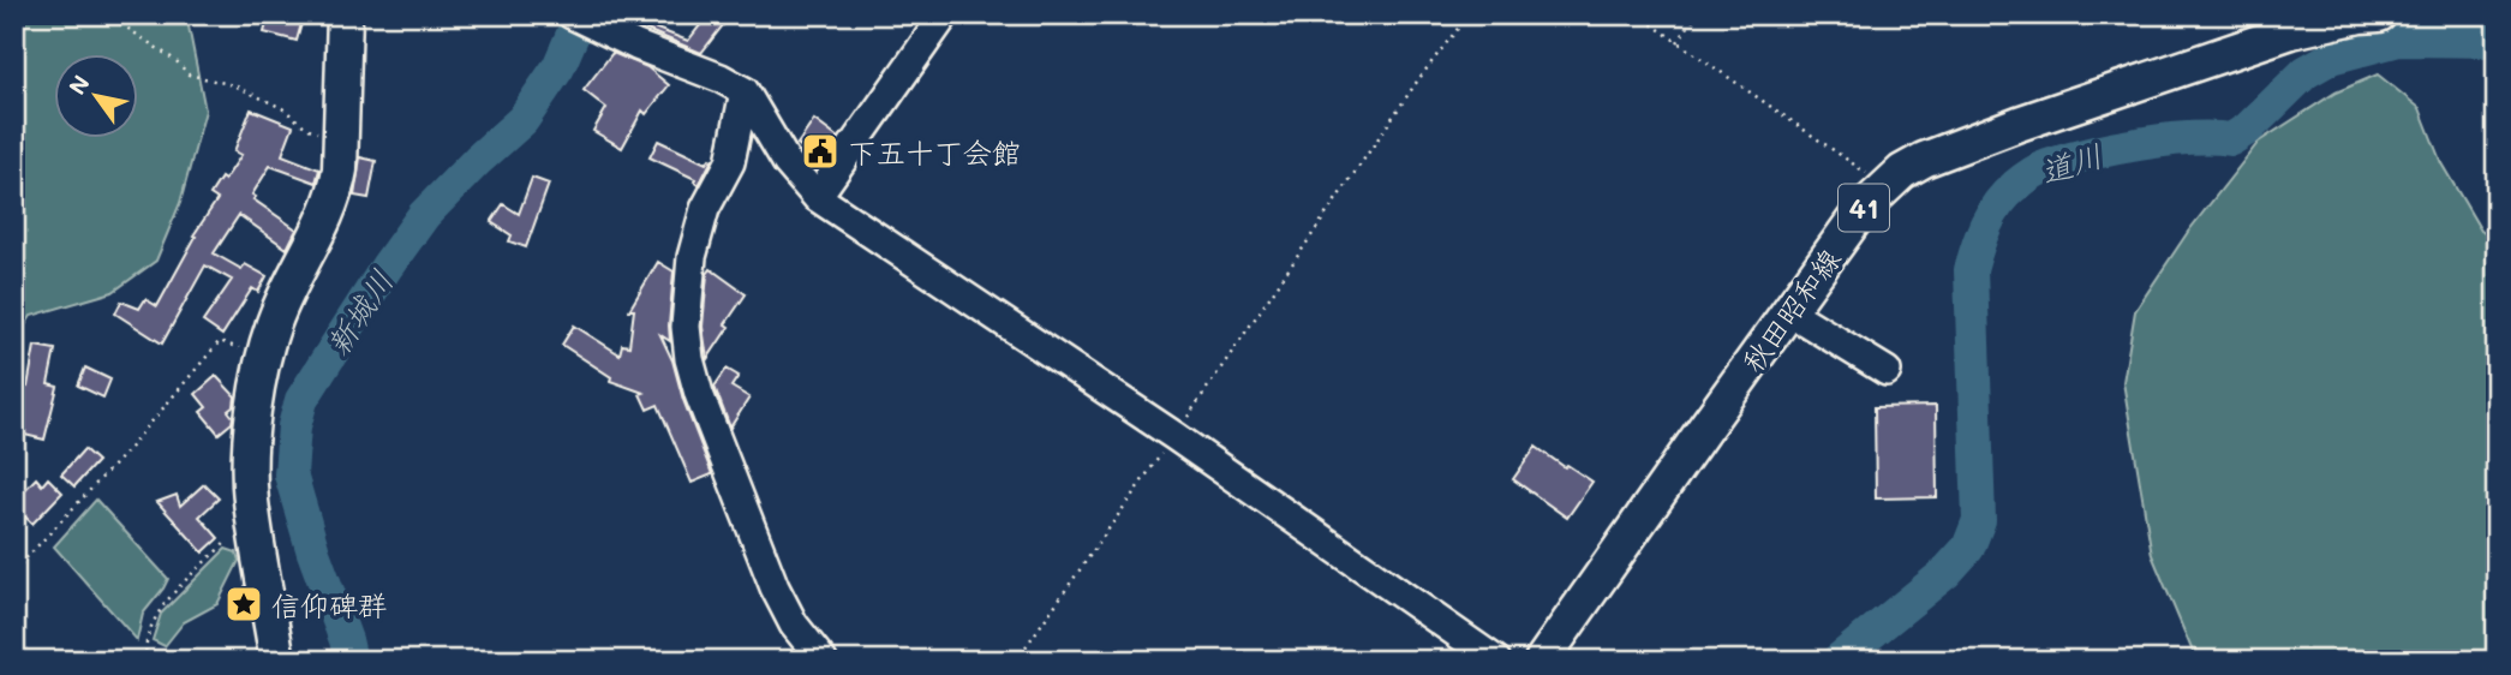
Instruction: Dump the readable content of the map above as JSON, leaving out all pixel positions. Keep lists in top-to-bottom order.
{
  "streets": {
    "main road": ["41", "秋田昭和線"]
  },
  "water": ["道川", "新城川"],
  "places": {
    "public building": ["下五十丁会館"],
    "place": ["信仰碑群"]
  },
  "north": "top left"
}
